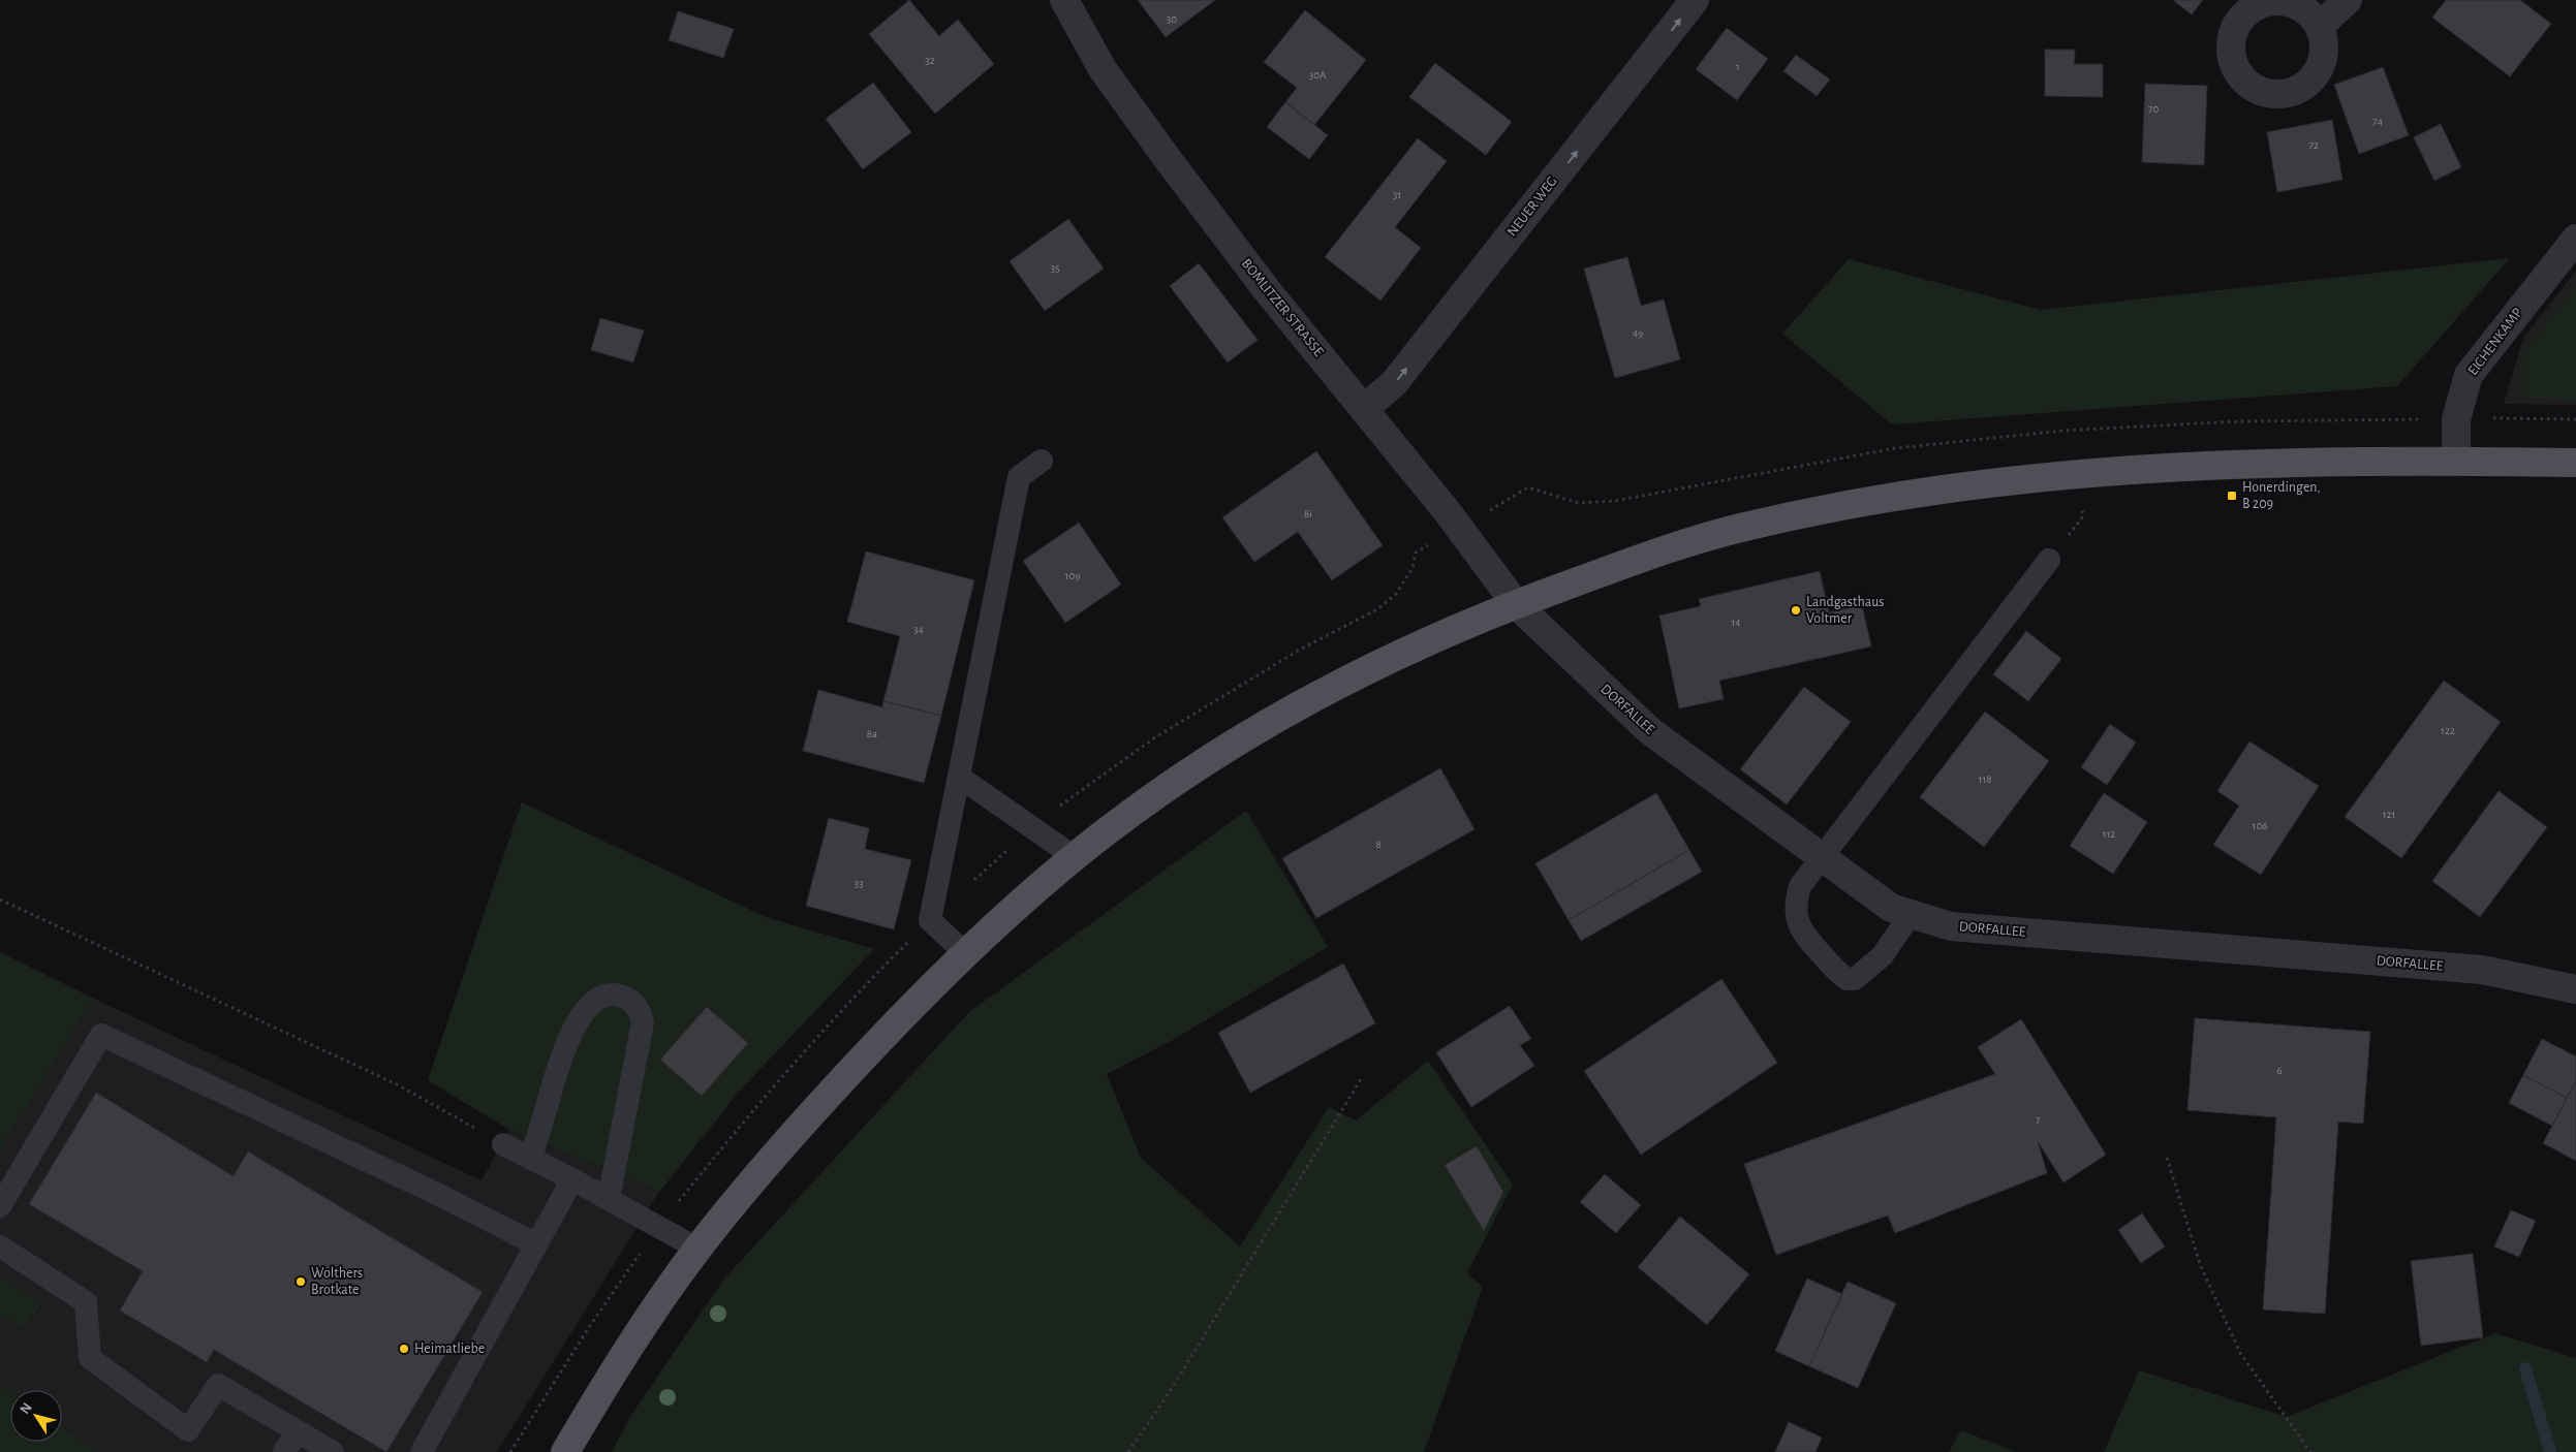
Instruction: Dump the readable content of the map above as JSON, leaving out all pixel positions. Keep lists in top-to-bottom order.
{
  "streets": {
    "street": [
      "NEUER WEG",
      "BOMLITZER STRASSE",
      "EICHENKAMP",
      "DORFALLEE"
    ]
  },
  "crossings": [
    ["NEUER WEG", "BOMLITZER STRASSE"],
    ["BOMLITZER STRASSE", "DORFALLEE"]
  ],
  "one_way": ["NEUER WEG"],
  "places": {
    "transit": ["Honerdingen, B 209"],
    "other": ["Landgasthaus Voltmer", "Wolthers Brotkate", "Heimatliebe"]
  },
  "house_numbers": [
    "30",
    "32",
    "1",
    "30A",
    "70",
    "74",
    "72",
    "31",
    "35",
    "49",
    "8i",
    "109",
    "14",
    "34",
    "122",
    "8a",
    "118",
    "121",
    "106",
    "112",
    "8",
    "33",
    "6",
    "7"
  ],
  "north": "top left"
}
